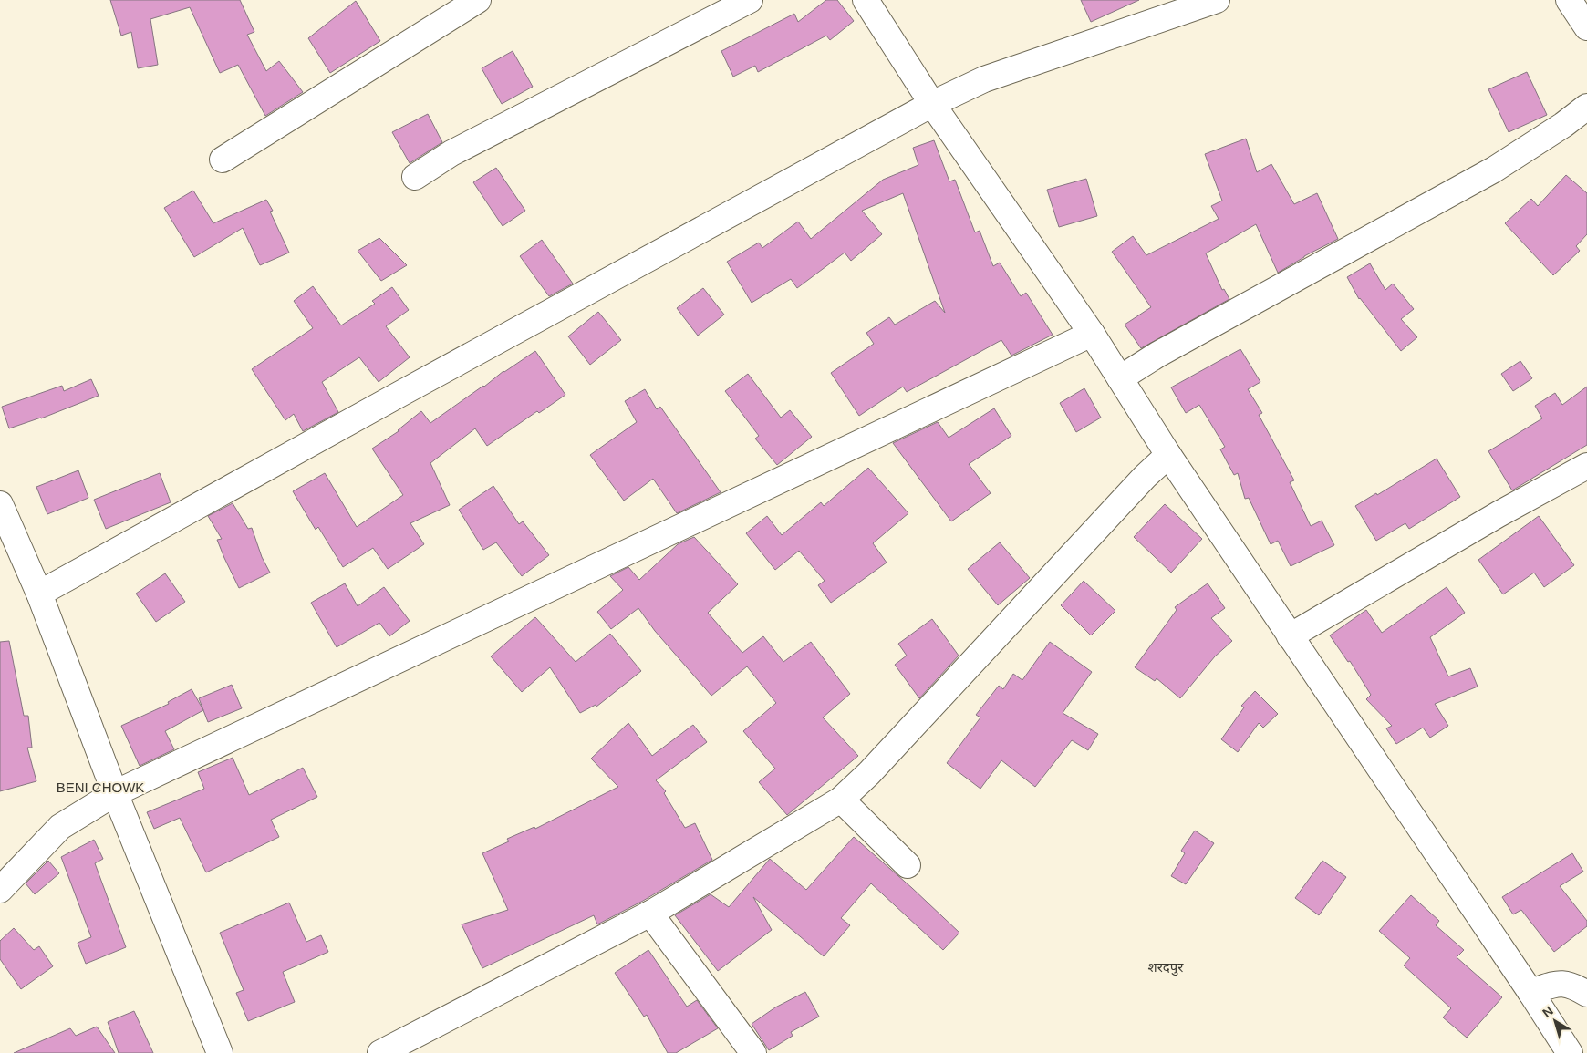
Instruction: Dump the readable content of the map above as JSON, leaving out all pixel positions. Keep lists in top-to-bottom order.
{
  "districts": ["BENI CHOWK", "शरदपुर"],
  "north": "top left"
}
